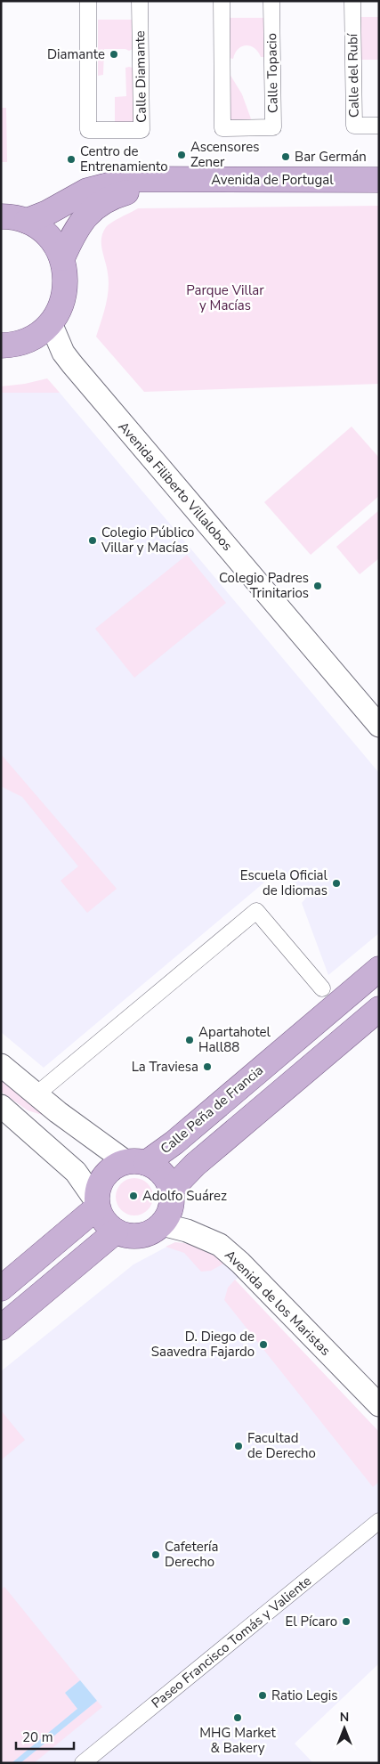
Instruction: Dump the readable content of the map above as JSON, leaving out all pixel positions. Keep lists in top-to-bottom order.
{
  "streets": {
    "main road": [
      "Avenida de Portugal",
      "Avenida Filiberto Villalobos",
      "Calle Peña de Francia",
      "Avenida de los Maristas"
    ],
    "street": [
      "Calle Topacio",
      "Calle del Rubí",
      "Calle Diamante",
      "Paseo Francisco Tomás y Valiente"
    ]
  },
  "crossings": [
    ["Calle Peña de Francia", "Avenida de los Maristas"]
  ],
  "parks": ["Parque Villar y Macías"],
  "places": [
    "Diamante",
    "Ascensores Zener",
    "Bar Germán",
    "Centro de Entrenamiento",
    "Colegio Público Villar y Macías",
    "Colegio Padres Trinitarios",
    "Escuela Oficial de Idiomas",
    "Apartahotel Hall88",
    "La Traviesa",
    "Adolfo Suárez",
    "D. Diego de Saavedra Fajardo",
    "Facultad de Derecho",
    "Cafetería Derecho",
    "El Pícaro",
    "Ratio Legis",
    "MHG Market & Bakery"
  ],
  "scale_bar": "20 m",
  "north": "top"
}
